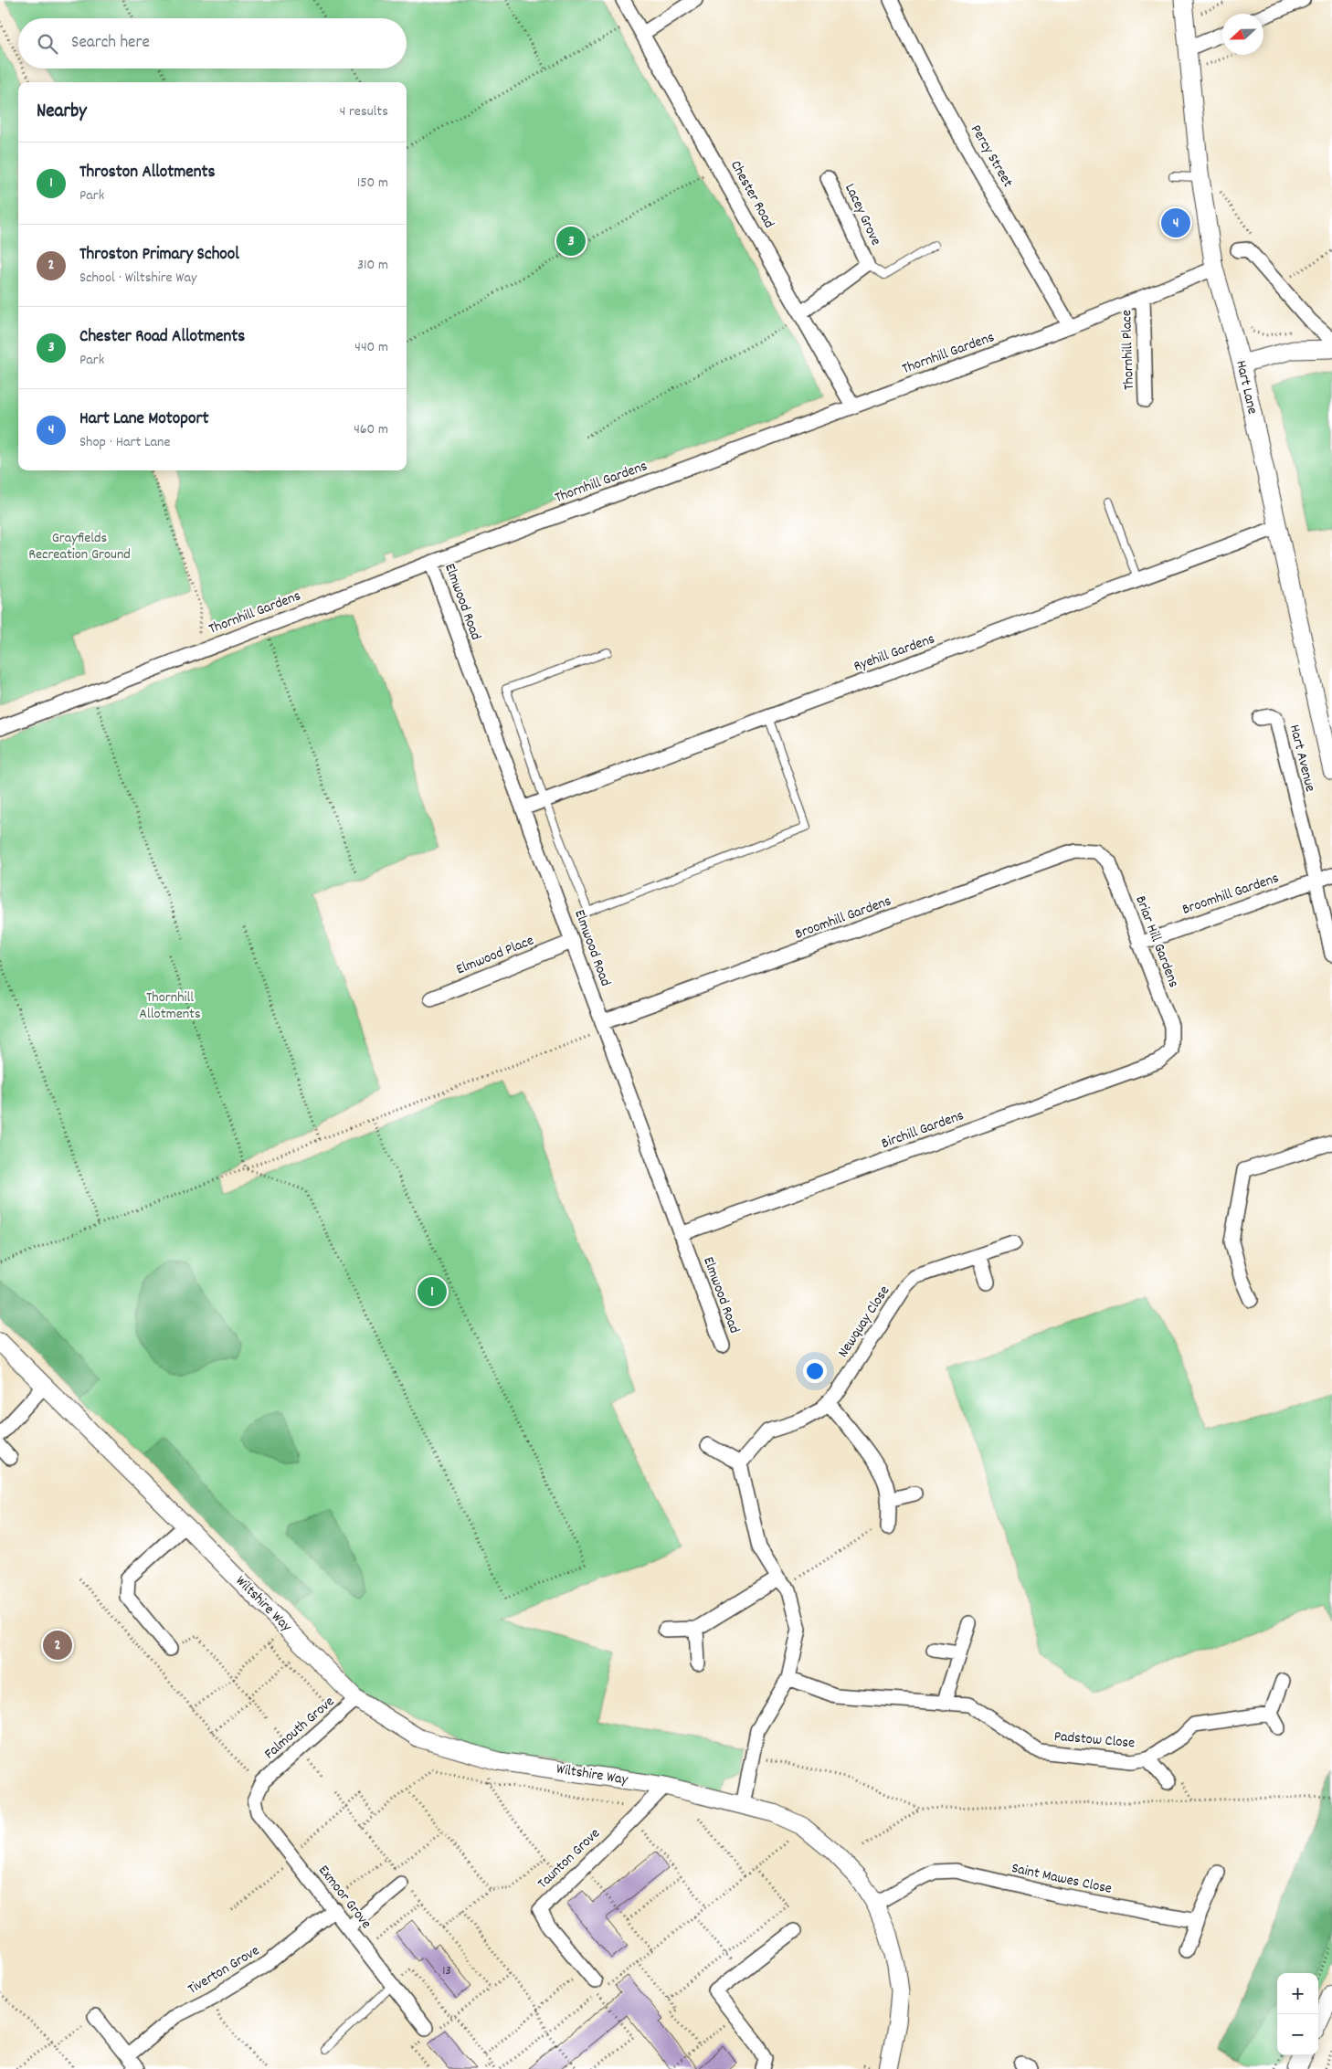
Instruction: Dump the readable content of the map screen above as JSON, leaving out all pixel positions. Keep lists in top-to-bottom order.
{
  "streets": {
    "street": [
      "Percy Street",
      "Chester Road",
      "Lacey Grove",
      "Thornhill Place",
      "Thornhill Gardens",
      "Hart Lane",
      "Elmwood Road",
      "Ryehill Gardens",
      "Hart Avenue",
      "Broomhill Gardens",
      "Briar Hill Gardens",
      "Elmwood Place",
      "Birchill Gardens",
      "Newquay Close",
      "Wiltshire Way",
      "Falmouth Grove",
      "Padstow Close",
      "Taunton Grove",
      "Saint Mawes Close",
      "Exmoor Grove",
      "Tiverton Grove"
    ]
  },
  "crossings": [
    ["Percy Street", "Thornhill Gardens"],
    ["Chester Road", "Lacey Grove"],
    ["Chester Road", "Thornhill Gardens"],
    ["Thornhill Place", "Thornhill Gardens"],
    ["Thornhill Gardens", "Hart Lane"],
    ["Thornhill Gardens", "Elmwood Road"],
    ["Hart Lane", "Ryehill Gardens"],
    ["Elmwood Road", "Ryehill Gardens"],
    ["Elmwood Road", "Broomhill Gardens"],
    ["Elmwood Road", "Elmwood Place"],
    ["Elmwood Road", "Birchill Gardens"],
    ["Hart Avenue", "Broomhill Gardens"],
    ["Broomhill Gardens", "Briar Hill Gardens"],
    ["Briar Hill Gardens", "Birchill Gardens"],
    ["Wiltshire Way", "Falmouth Grove"],
    ["Wiltshire Way", "Taunton Grove"],
    ["Wiltshire Way", "Saint Mawes Close"],
    ["Falmouth Grove", "Exmoor Grove"],
    ["Exmoor Grove", "Tiverton Grove"]
  ],
  "parks": ["Grayfields Recreation Ground", "Thornhill Allotments"],
  "house_numbers": ["13"],
  "north": "left",
  "page": {
    "search": "Search here",
    "heading": ["Nearby", "4 results"],
    "list": [
      {
        "mark": "1",
        "name": "Throston Allotments",
        "note": "Park",
        "value": "150 m"
      },
      {
        "mark": "2",
        "name": "Throston Primary School",
        "note": "School · Wiltshire Way",
        "value": "310 m"
      },
      {
        "mark": "3",
        "name": "Chester Road Allotments",
        "note": "Park",
        "value": "440 m"
      },
      {
        "mark": "4",
        "name": "Hart Lane Motoport",
        "note": "Shop · Hart Lane",
        "value": "460 m"
      }
    ],
    "pins": [
      "4",
      "3",
      "1",
      "2"
    ],
    "map_buttons": ["+", "−"]
  }
}
